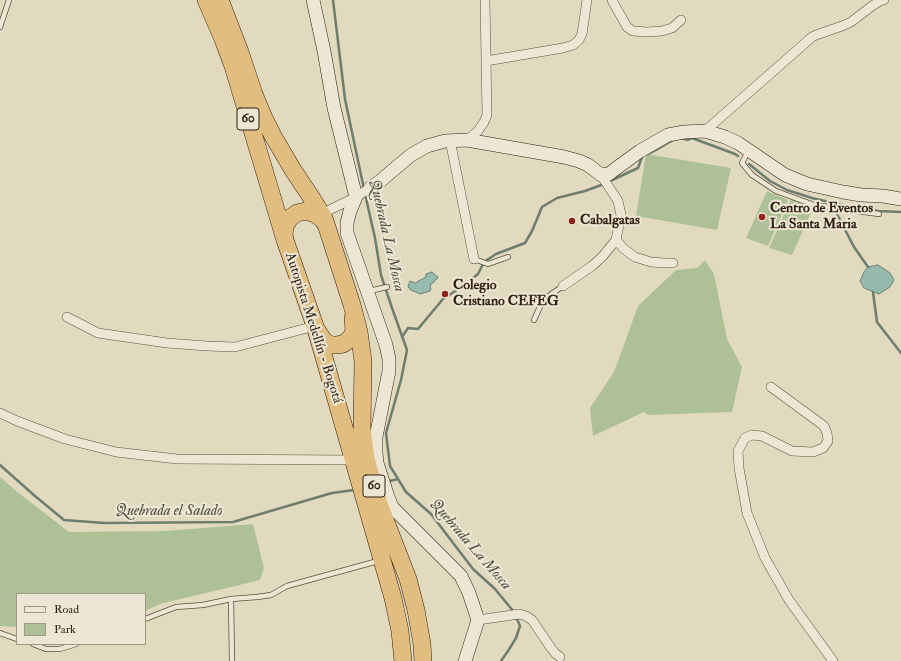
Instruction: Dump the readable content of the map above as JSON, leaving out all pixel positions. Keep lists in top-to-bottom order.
{
  "streets": {
    "highway": ["60", "Autopista Medellín - Bogotá"]
  },
  "water": ["Quebrada La Mosca", "Quebrada el Salado"],
  "places": ["Centro de Eventos La Santa Maria", "Cabalgatas", "Colegio Cristiano CEFEG"],
  "legend": ["Road", "Park"]
}
